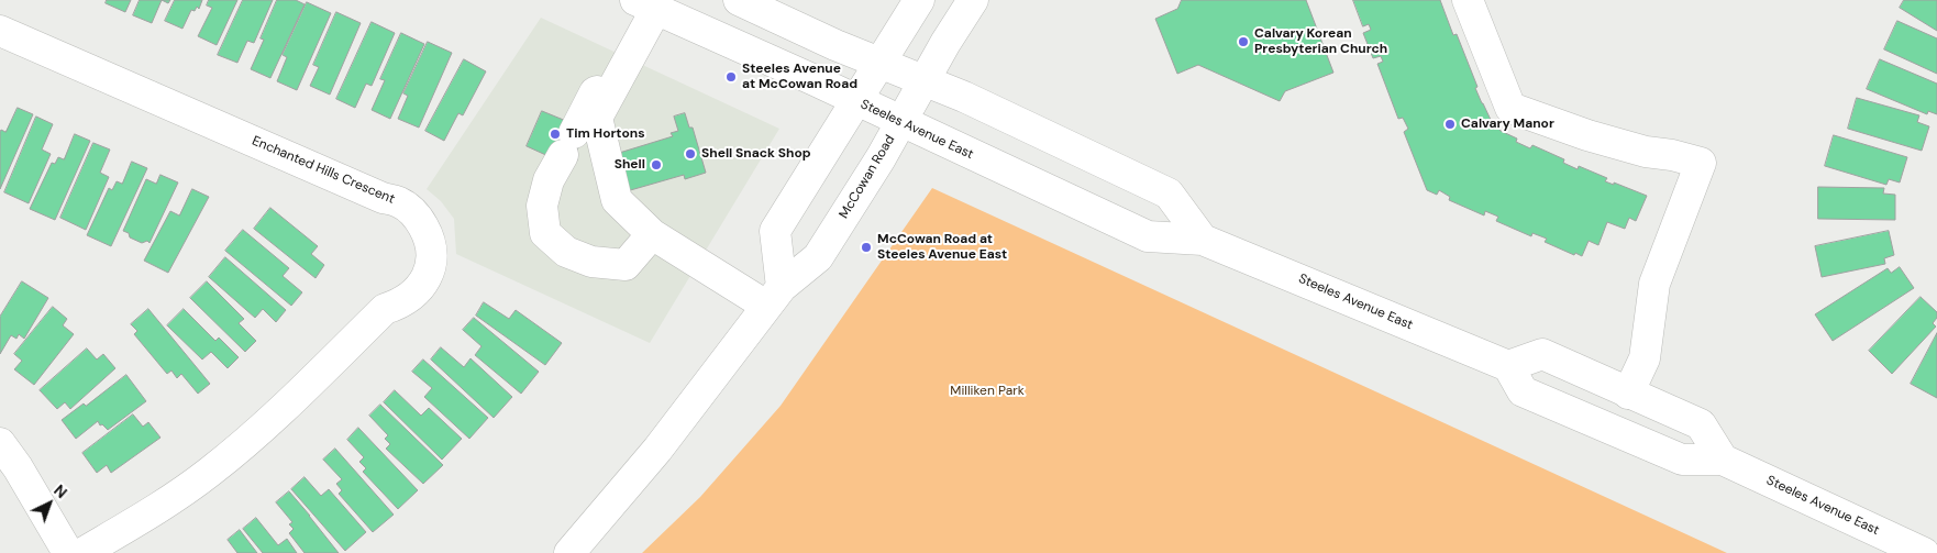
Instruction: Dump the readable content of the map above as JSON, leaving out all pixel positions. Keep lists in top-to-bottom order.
{
  "streets": {
    "main road": ["Steeles Avenue East", "Enchanted Hills Crescent", "McCowan Road"]
  },
  "crossings": [
    ["Steeles Avenue East", "McCowan Road"]
  ],
  "parks": ["Milliken Park"],
  "places": [
    "Calvary Korean Presbyterian Church",
    "Steeles Avenue at McCowan Road",
    "Calvary Manor",
    "Tim Hortons",
    "Shell Snack Shop",
    "Shell",
    "McCowan Road at Steeles Avenue East"
  ],
  "north": "top right"
}
